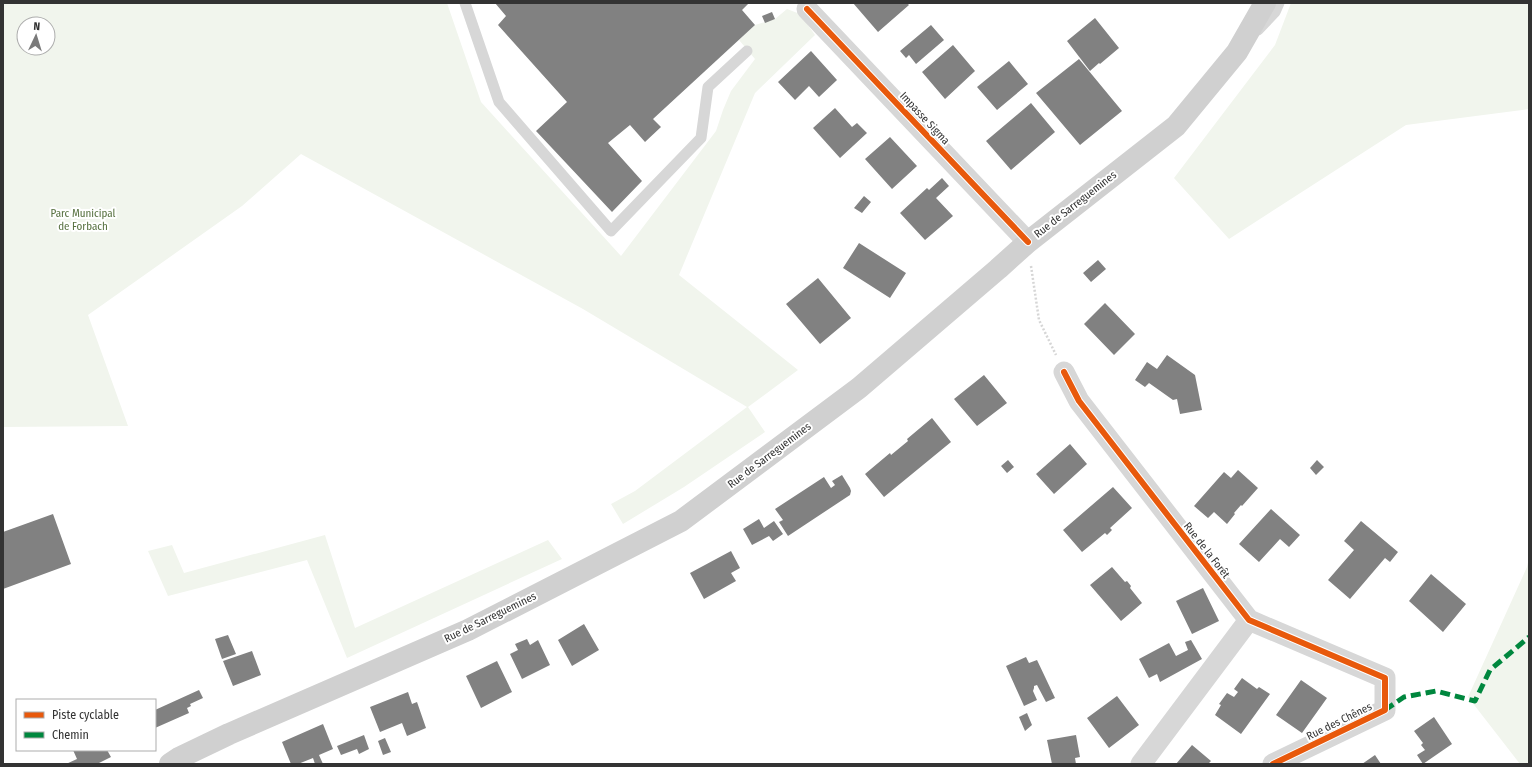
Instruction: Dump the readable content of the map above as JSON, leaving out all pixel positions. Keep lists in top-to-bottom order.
{
  "streets": {
    "main road": ["Rue de Sarreguemines"],
    "street": ["Impasse Sigma", "Rue de la Forêt", "Rue des Chênes"]
  },
  "crossings": [
    ["Impasse Sigma", "Rue de Sarreguemines"],
    ["Rue de la Forêt", "Rue des Chênes"]
  ],
  "parks": ["Parc Municipal de Forbach"],
  "legend": ["Piste cyclable", "Chemin"],
  "north": "top"
}
